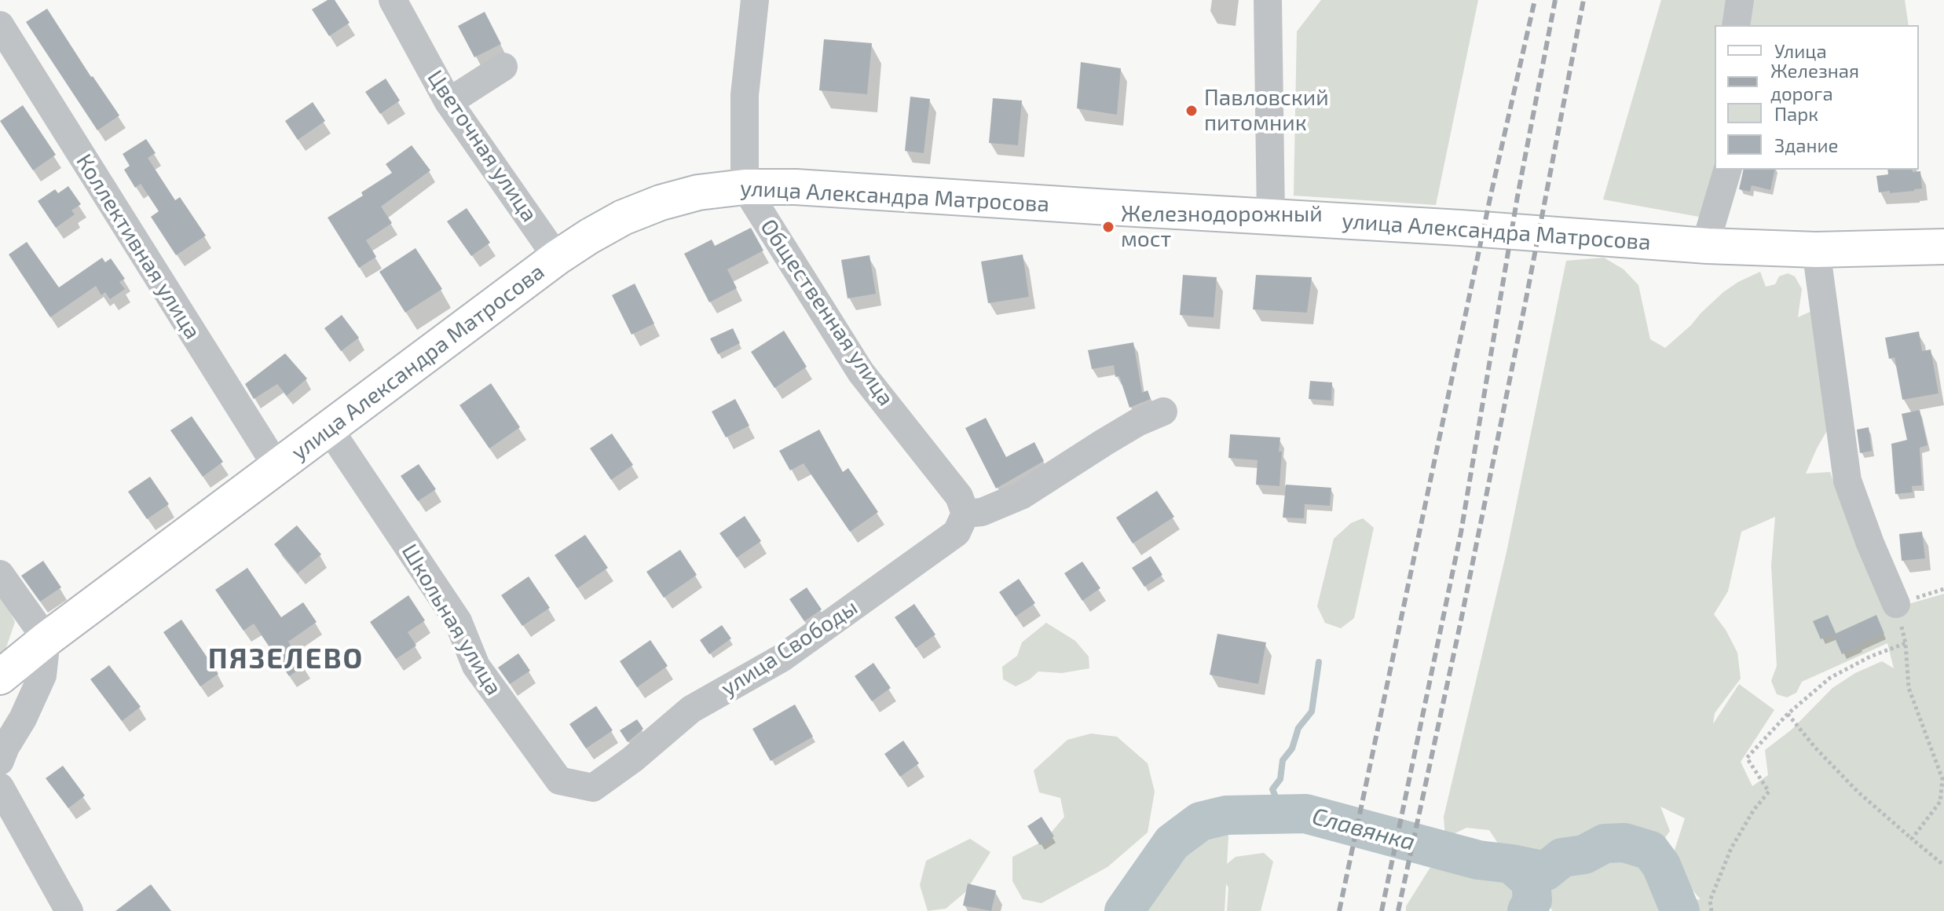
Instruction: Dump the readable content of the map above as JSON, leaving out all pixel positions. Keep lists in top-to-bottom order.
{
  "streets": {
    "main road": ["улица Александра Матросова"],
    "street": [
      "Цветочная улица",
      "Коллективная улица",
      "Общественная улица",
      "Школьная улица",
      "улица Свободы"
    ]
  },
  "crossings": [
    ["Цветочная улица", "улица Александра Матросова"],
    ["улица Александра Матросова", "Коллективная улица"],
    ["улица Александра Матросова", "Общественная улица"],
    ["улица Александра Матросова", "Школьная улица"],
    ["Общественная улица", "улица Свободы"],
    ["Школьная улица", "улица Свободы"]
  ],
  "districts": ["ПЯЗЕЛЕВО"],
  "water": ["Славянка"],
  "places": ["Павловский питомник", "Железнодорожный мост"],
  "legend": [
    "Улица",
    "Железная дорога",
    "Парк",
    "Здание"
  ]
}
